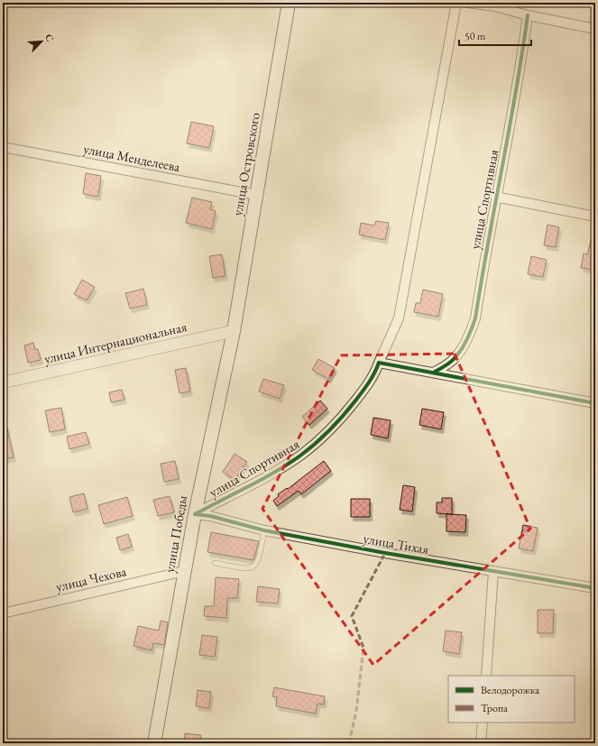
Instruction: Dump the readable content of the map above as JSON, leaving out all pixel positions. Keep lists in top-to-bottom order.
{
  "streets": {
    "main road": ["улица Островского", "улица Победы"],
    "street": [
      "улица Менделеева",
      "улица Спортивная",
      "улица Интернациональная",
      "улица Тихая",
      "улица Чехова"
    ]
  },
  "crossings": [
    ["улица Менделеева", "улица Островского"],
    ["улица Островского", "улица Интернациональная"],
    ["улица Островского", "улица Победы"],
    ["улица Спортивная", "улица Победы"],
    ["улица Спортивная", "улица Тихая"],
    ["улица Интернациональная", "улица Победы"],
    ["улица Победы", "улица Тихая"],
    ["улица Победы", "улица Чехова"]
  ],
  "legend": ["Велодорожка", "Тропа"],
  "scale_bar": "50 m",
  "north": "top right"
}
